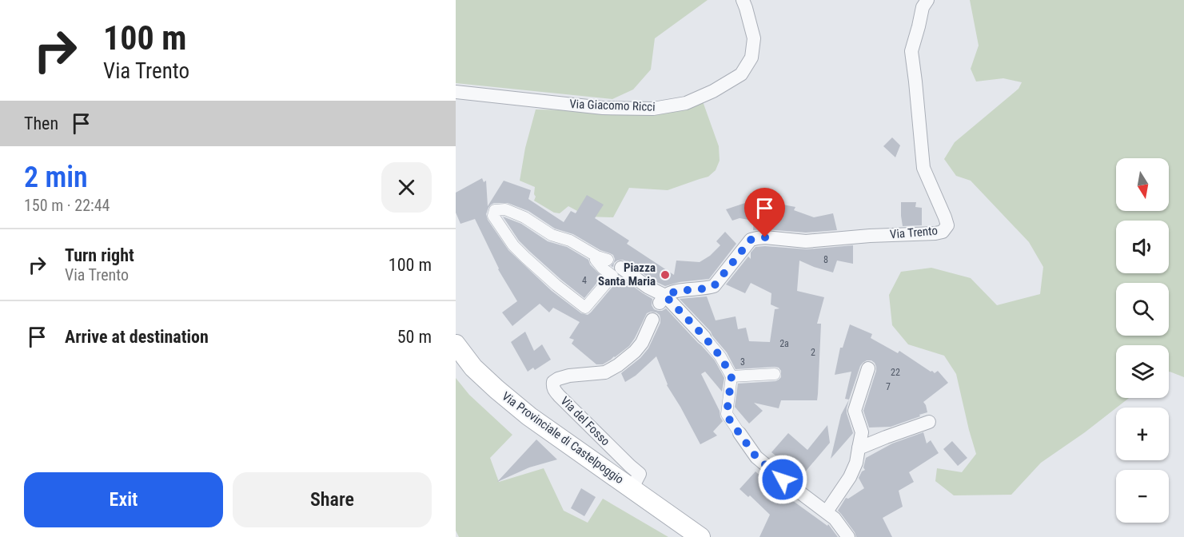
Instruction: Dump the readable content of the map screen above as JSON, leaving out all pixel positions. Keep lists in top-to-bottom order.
{
  "streets": {
    "main road": ["Via Provinciale di Castelpoggio"],
    "street": ["Via Giacomo Ricci", "Via Trento", "Via del Fosso"]
  },
  "crossings": [
    ["Via del Fosso", "Via Provinciale di Castelpoggio"]
  ],
  "places": ["Piazza Santa Maria"],
  "house_numbers": [
    "8",
    "4",
    "2a",
    "2",
    "3",
    "22",
    "7"
  ],
  "north": "bottom",
  "page": {
    "turn": ["100 m", "Via Trento"],
    "then": "Then",
    "heading": ["2 min", "150 m · 22:44"],
    "map_buttons": ["+", "−"],
    "list": [
      {
        "name": "Turn right",
        "note": "Via Trento",
        "value": "100 m"
      },
      {
        "name": "Arrive at destination",
        "value": "50 m"
      }
    ],
    "buttons": ["Exit", "Share"]
  }
}
